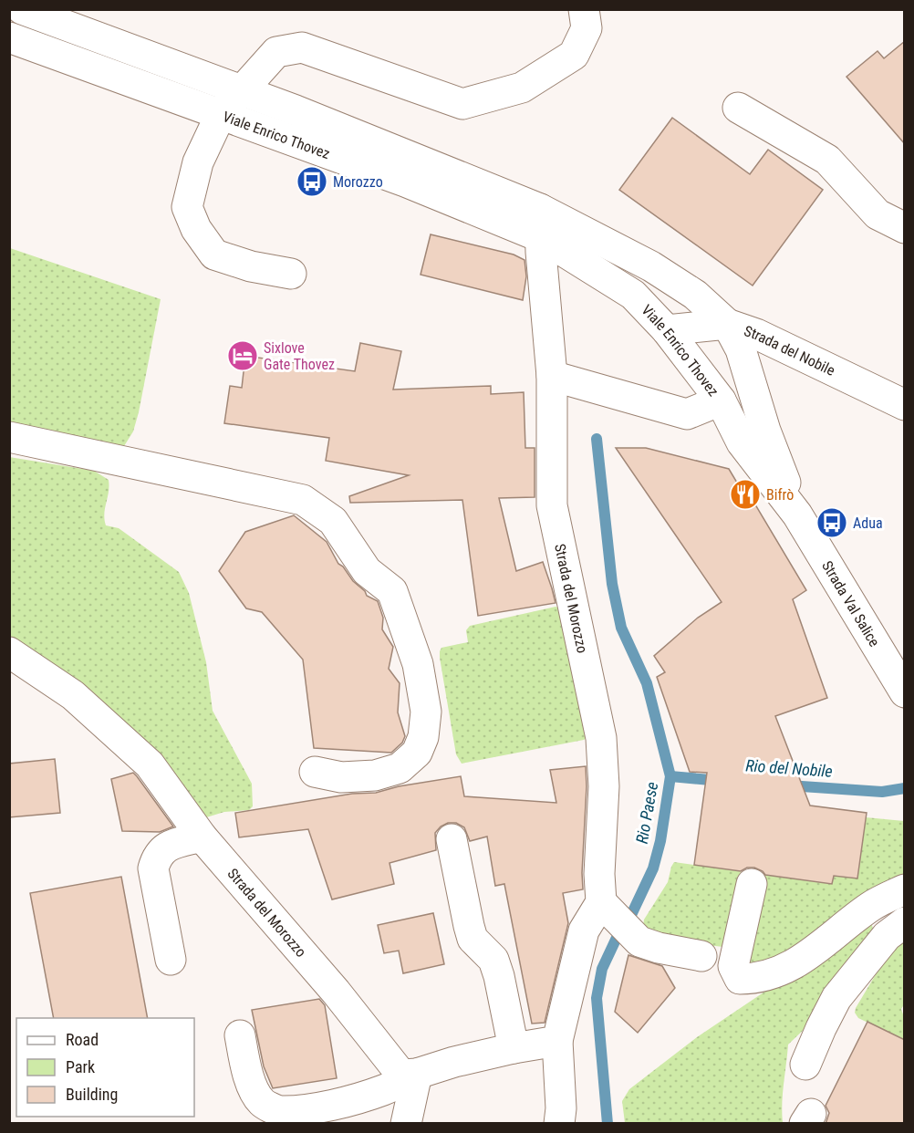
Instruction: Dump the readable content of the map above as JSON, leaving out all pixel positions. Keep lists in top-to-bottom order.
{
  "streets": {
    "street": [
      "Viale Enrico Thovez",
      "Strada del Nobile",
      "Strada del Morozzo",
      "Strada Val Salice"
    ]
  },
  "crossings": [
    ["Viale Enrico Thovez", "Strada del Nobile"],
    ["Viale Enrico Thovez", "Strada del Morozzo"],
    ["Viale Enrico Thovez", "Strada Val Salice"],
    ["Strada del Nobile", "Strada Val Salice"]
  ],
  "water": ["Rio del Nobile", "Rio Paese"],
  "places": {
    "bus stop": ["Morozzo", "Adua"],
    "hotel": ["Sixlove Gate Thovez"],
    "restaurant": ["Bifrò"]
  },
  "legend": ["Road", "Park", "Building"]
}
